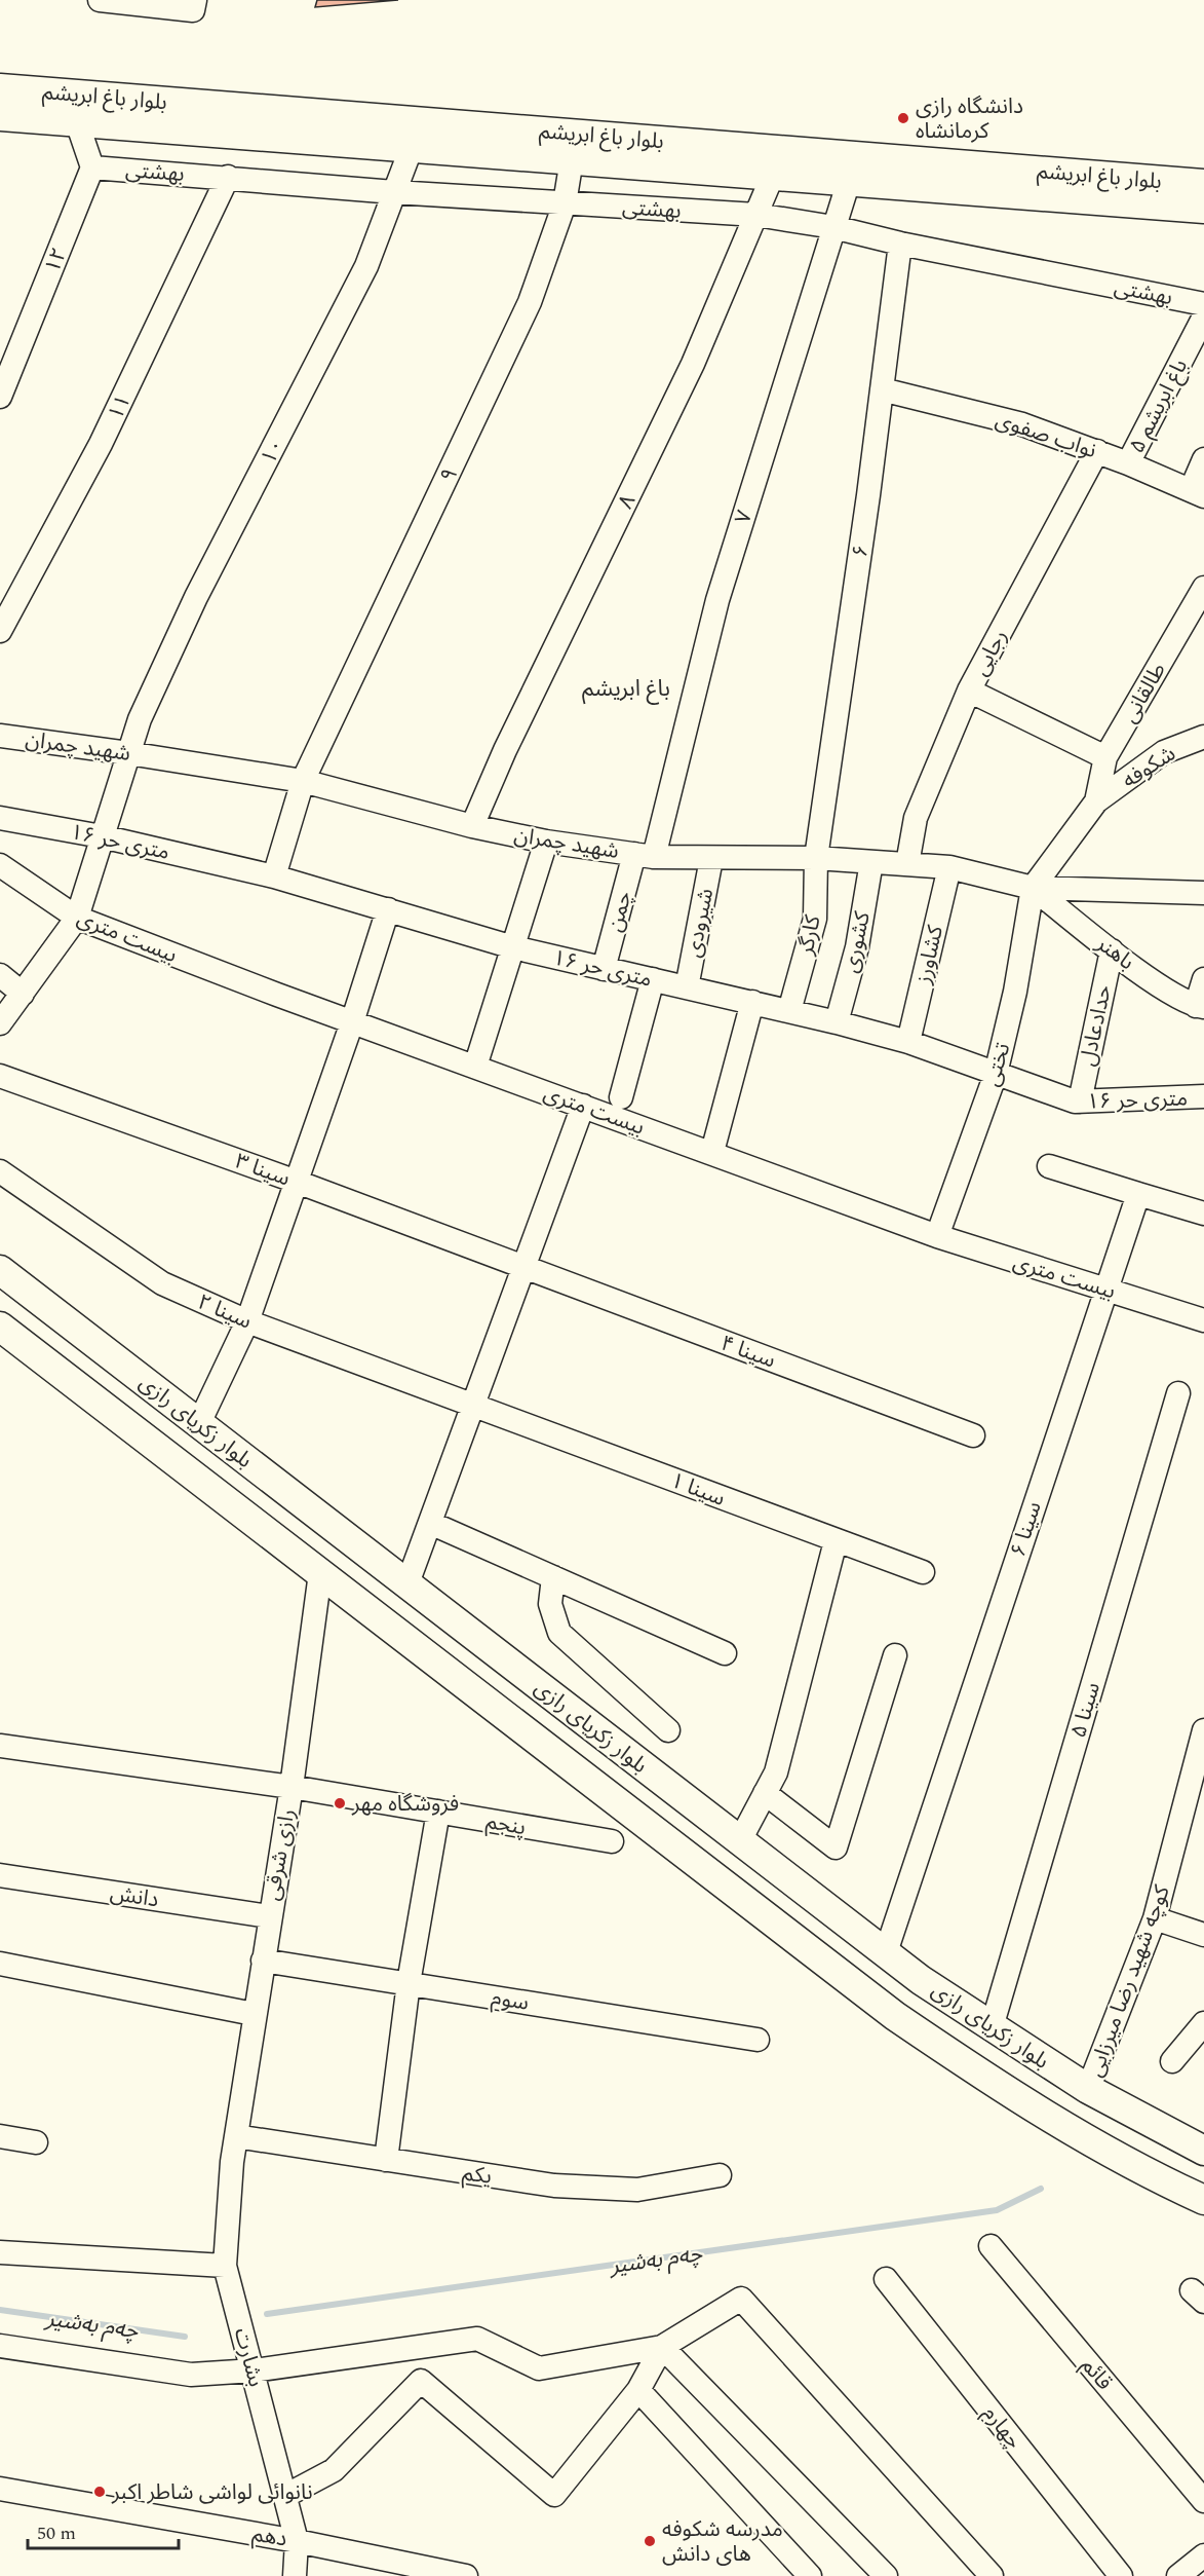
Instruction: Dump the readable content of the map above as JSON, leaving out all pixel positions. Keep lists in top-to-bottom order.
{
  "streets": {
    "main road": ["بلوار باغ ابریشم", "بلوار زکریای رازی"],
    "street": [
      "بهشتی",
      "۱۲",
      "باغ ابریشم ۵",
      "۱۱",
      "نواب صفوی",
      "۱۰",
      "۹",
      "۸",
      "۷",
      "۶",
      "رجایی",
      "طالقانی",
      "شهید چمران",
      "شکوفه",
      "۱۶ متری حر",
      "چمن",
      "شیرودی",
      "کارگر",
      "بیست متری",
      "کشوری",
      "باهنر",
      "کشاورز",
      "حدادعادل",
      "تختی",
      "سینا ۳",
      "سینا ۲",
      "سینا ۴",
      "۱ سینا",
      "سینا ۶",
      "سینا ۵",
      "پنجم",
      "رازی شرقی",
      "دانش",
      "کوچه شهید رضا میرزایی",
      "سوم",
      "یکم",
      "بشارت",
      "قائم",
      "چهارم",
      "دهم"
    ]
  },
  "crossings": [
    ["بلوار باغ ابریشم", "۱۰"],
    ["بلوار باغ ابریشم", "۹"],
    ["بلوار باغ ابریشم", "۸"],
    ["بلوار باغ ابریشم", "۷"],
    ["بهشتی", "۱۲"],
    ["بهشتی", "۱۱"],
    ["بهشتی", "۱۰"],
    ["بهشتی", "۹"],
    ["بهشتی", "۸"],
    ["بهشتی", "۷"],
    ["بهشتی", "۶"],
    ["باغ ابریشم ۵", "نواب صفوی"],
    ["نواب صفوی", "۶"],
    ["نواب صفوی", "رجایی"],
    ["۱۰", "شهید چمران"],
    ["۱۰", "۱۶ متری حر"],
    ["۱۰", "بیست متری"],
    ["۹", "شهید چمران"],
    ["۹", "۱۶ متری حر"],
    ["۸", "شهید چمران"],
    ["۷", "شهید چمران"],
    ["۷", "چمن"],
    ["۶", "شهید چمران"],
    ["۶", "کارگر"],
    ["رجایی", "شهید چمران"],
    ["طالقانی", "شکوفه"],
    ["شهید چمران", "چمن"],
    ["شهید چمران", "شیرودی"],
    ["شهید چمران", "کارگر"],
    ["شهید چمران", "کشوری"],
    ["شهید چمران", "باهنر"],
    ["شهید چمران", "کشاورز"],
    ["شهید چمران", "تختی"],
    ["۱۶ متری حر", "چمن"],
    ["۱۶ متری حر", "شیرودی"],
    ["۱۶ متری حر", "کارگر"],
    ["۱۶ متری حر", "کشوری"],
    ["۱۶ متری حر", "کشاورز"],
    ["۱۶ متری حر", "حدادعادل"],
    ["۱۶ متری حر", "تختی"],
    ["بیست متری", "تختی"],
    ["بیست متری", "سینا ۶"],
    ["باهنر", "حدادعادل"],
    ["باهنر", "تختی"],
    ["سینا ۳", "سینا ۴"],
    ["سینا ۲", "۱ سینا"],
    ["بلوار زکریای رازی", "سینا ۶"],
    ["بلوار زکریای رازی", "سینا ۵"],
    ["بلوار زکریای رازی", "رازی شرقی"],
    ["بلوار زکریای رازی", "کوچه شهید رضا میرزایی"],
    ["پنجم", "رازی شرقی"],
    ["رازی شرقی", "دانش"],
    ["رازی شرقی", "سوم"],
    ["رازی شرقی", "یکم"],
    ["رازی شرقی", "بشارت"],
    ["یکم", "بشارت"],
    ["بشارت", "دهم"]
  ],
  "districts": ["باغ ابریشم"],
  "water": ["چەم بەشیر"],
  "places": [
    "دانشگاه رازی کرمانشاه",
    "فروشگاه مهر",
    "نانوائی لواشی شاطر اکبر",
    "مدرسه شکوفه های دانش"
  ],
  "scale_bar": "50 m"
}
